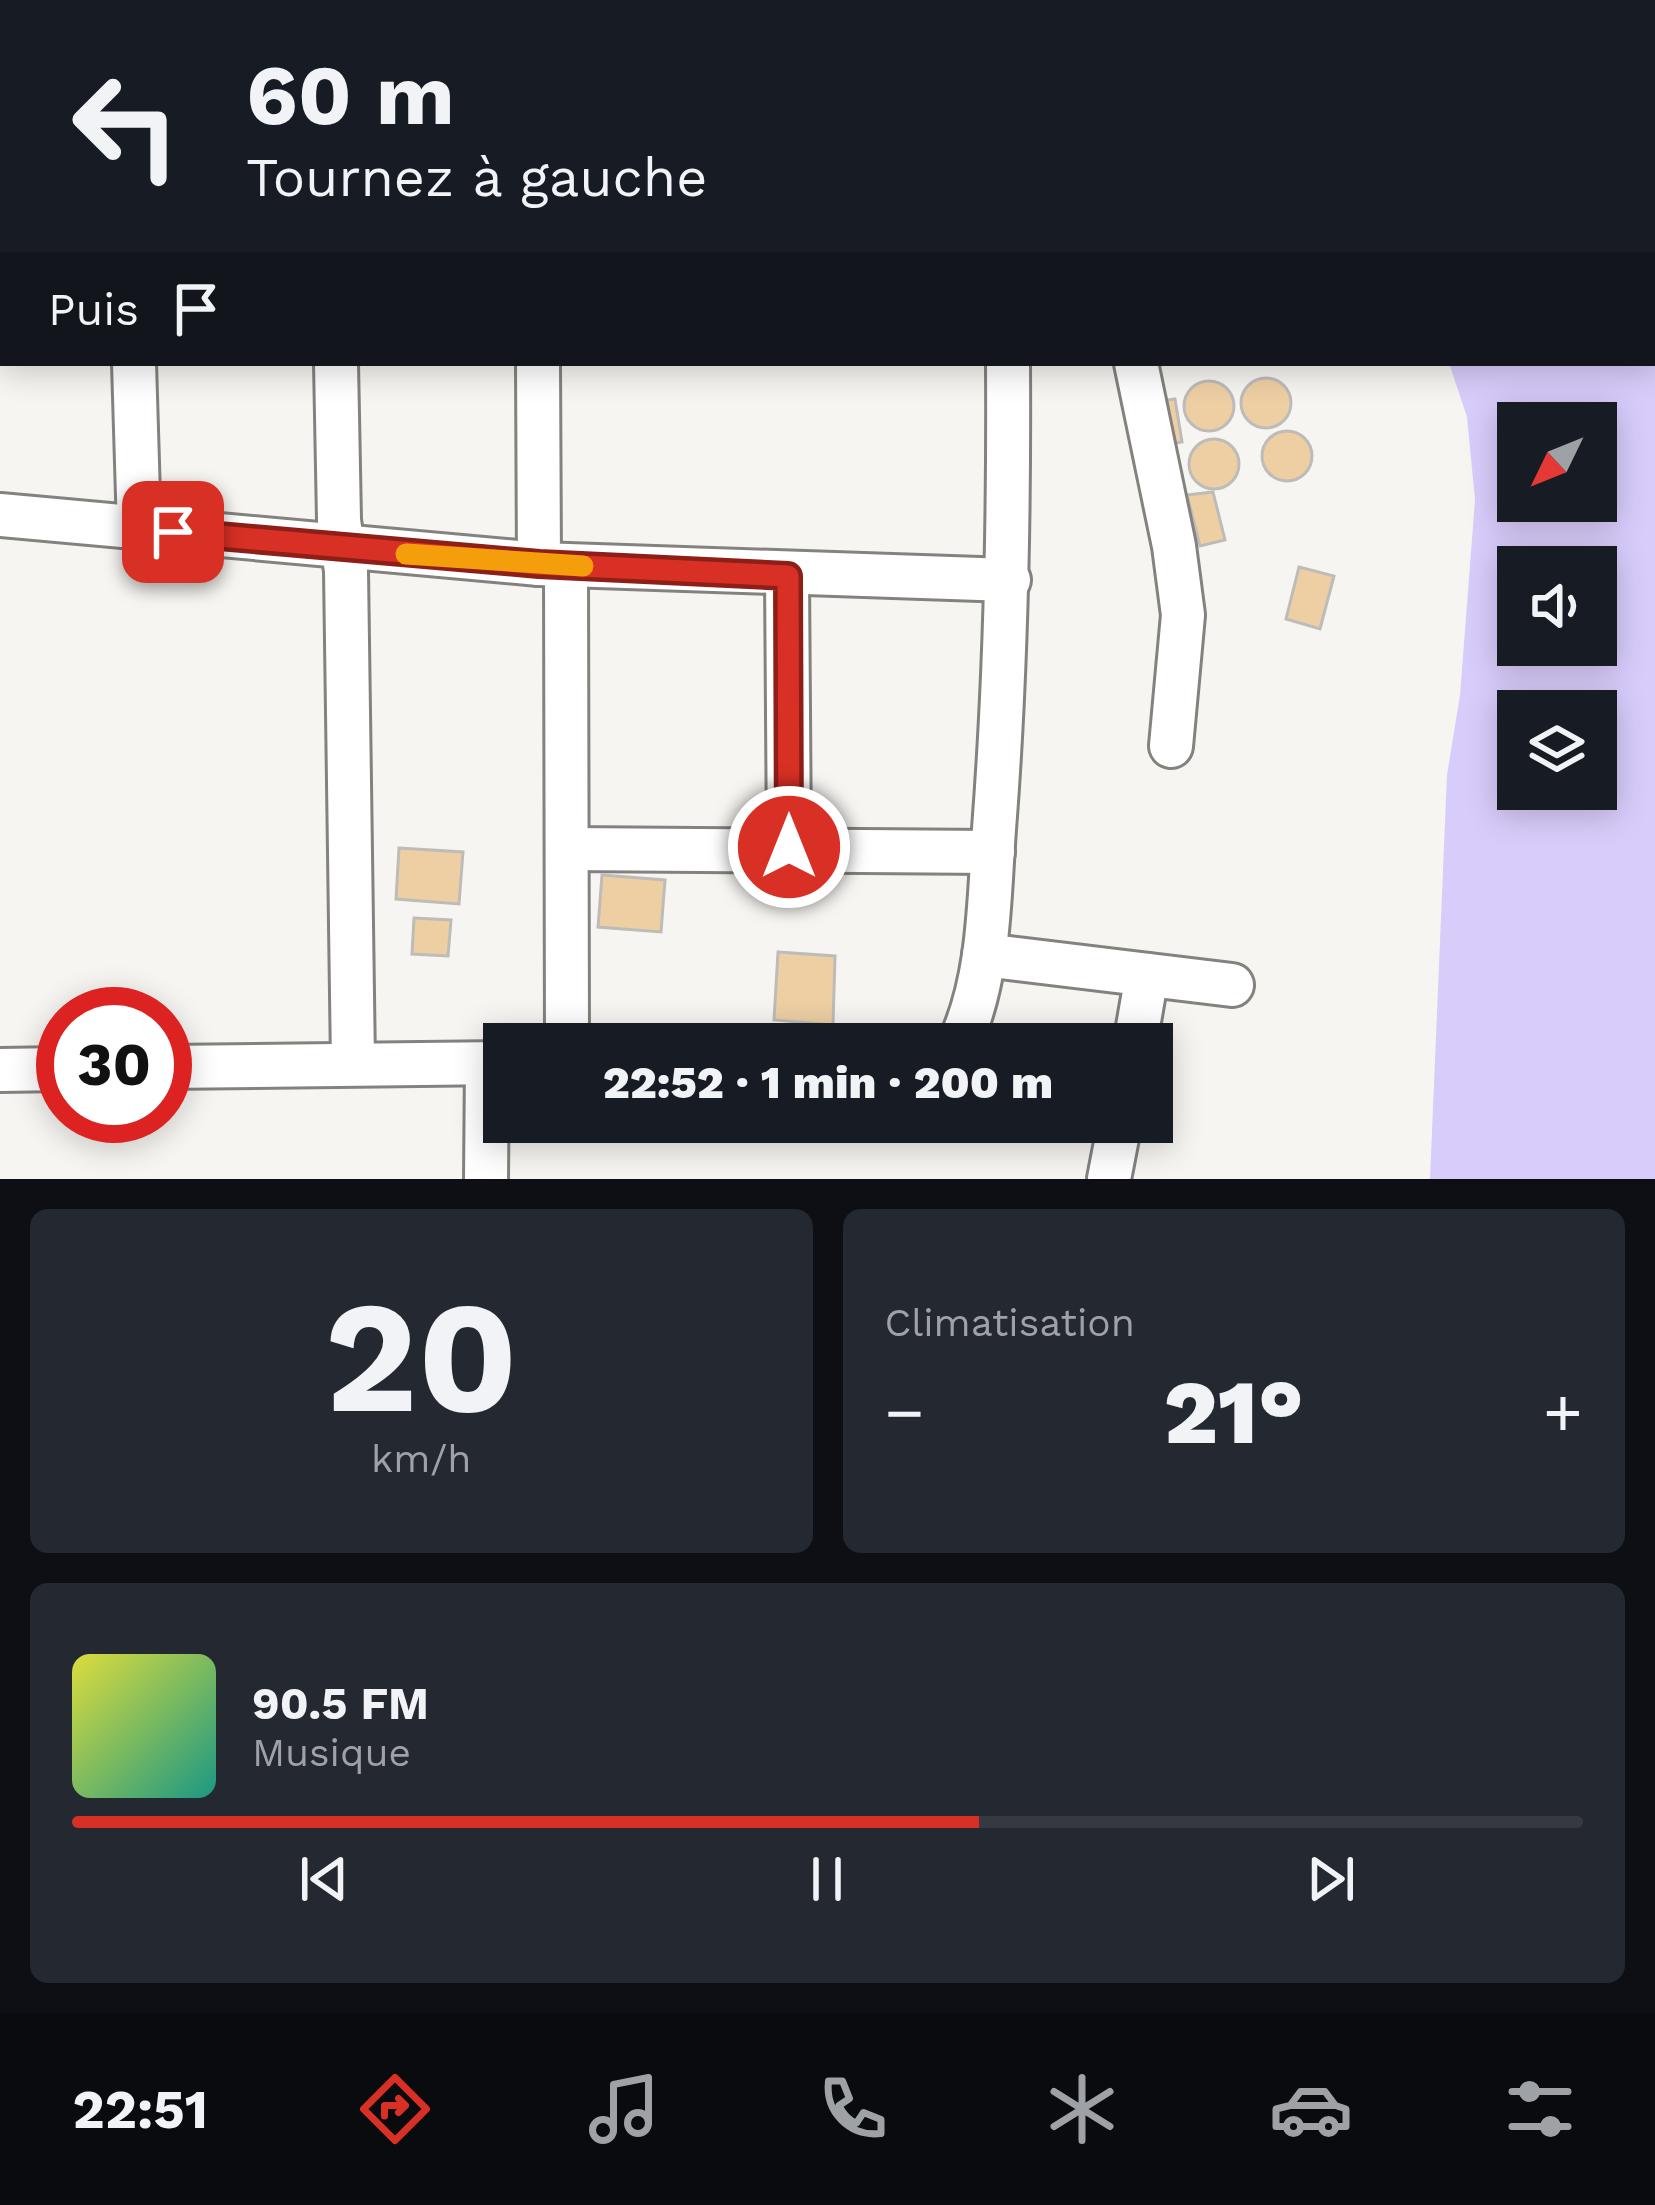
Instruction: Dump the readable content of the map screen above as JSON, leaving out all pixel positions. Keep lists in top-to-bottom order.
{
  "north": "bottom left",
  "page": {
    "turn": ["60 m", "Tournez à gauche"],
    "then": "Puis",
    "limit": "30",
    "trip": "22:52 · 1 min · 200 m",
    "tile": [
      ["20", "km/h"],
      "Climatisation"
    ],
    "heat": ["−", "21°", "+"],
    "song": ["90.5 FM", "Musique"],
    "tabs": "22:51"
  }
}
